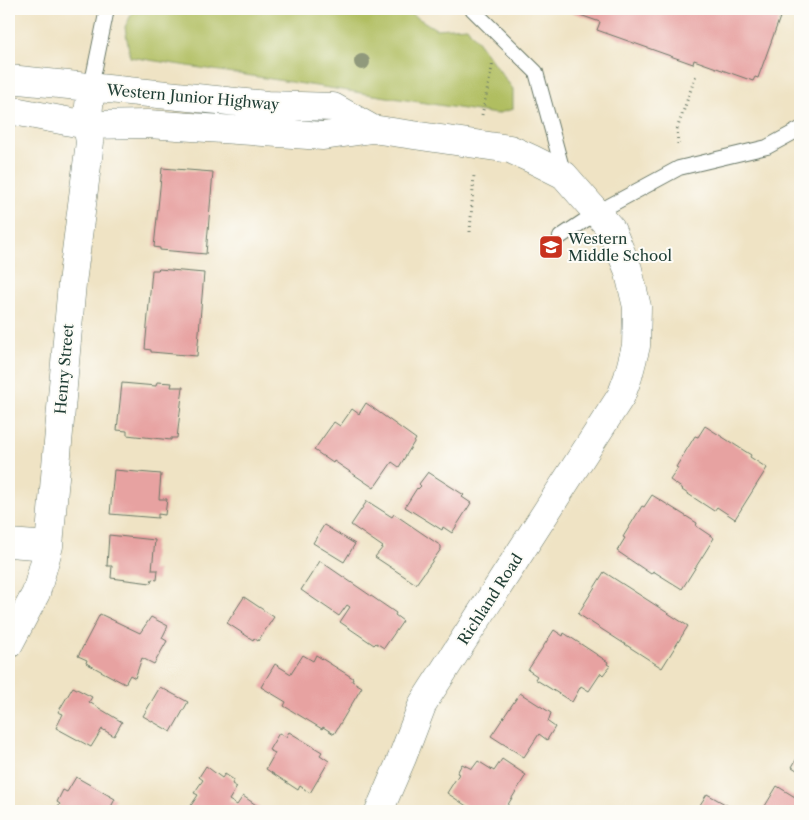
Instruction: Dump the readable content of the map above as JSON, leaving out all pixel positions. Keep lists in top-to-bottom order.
{
  "streets": {
    "street": ["Western Junior Highway", "Henry Street", "Richland Road"]
  },
  "crossings": [
    ["Western Junior Highway", "Henry Street"],
    ["Western Junior Highway", "Richland Road"]
  ],
  "places": {
    "school or university": ["Western Middle School"]
  }
}
